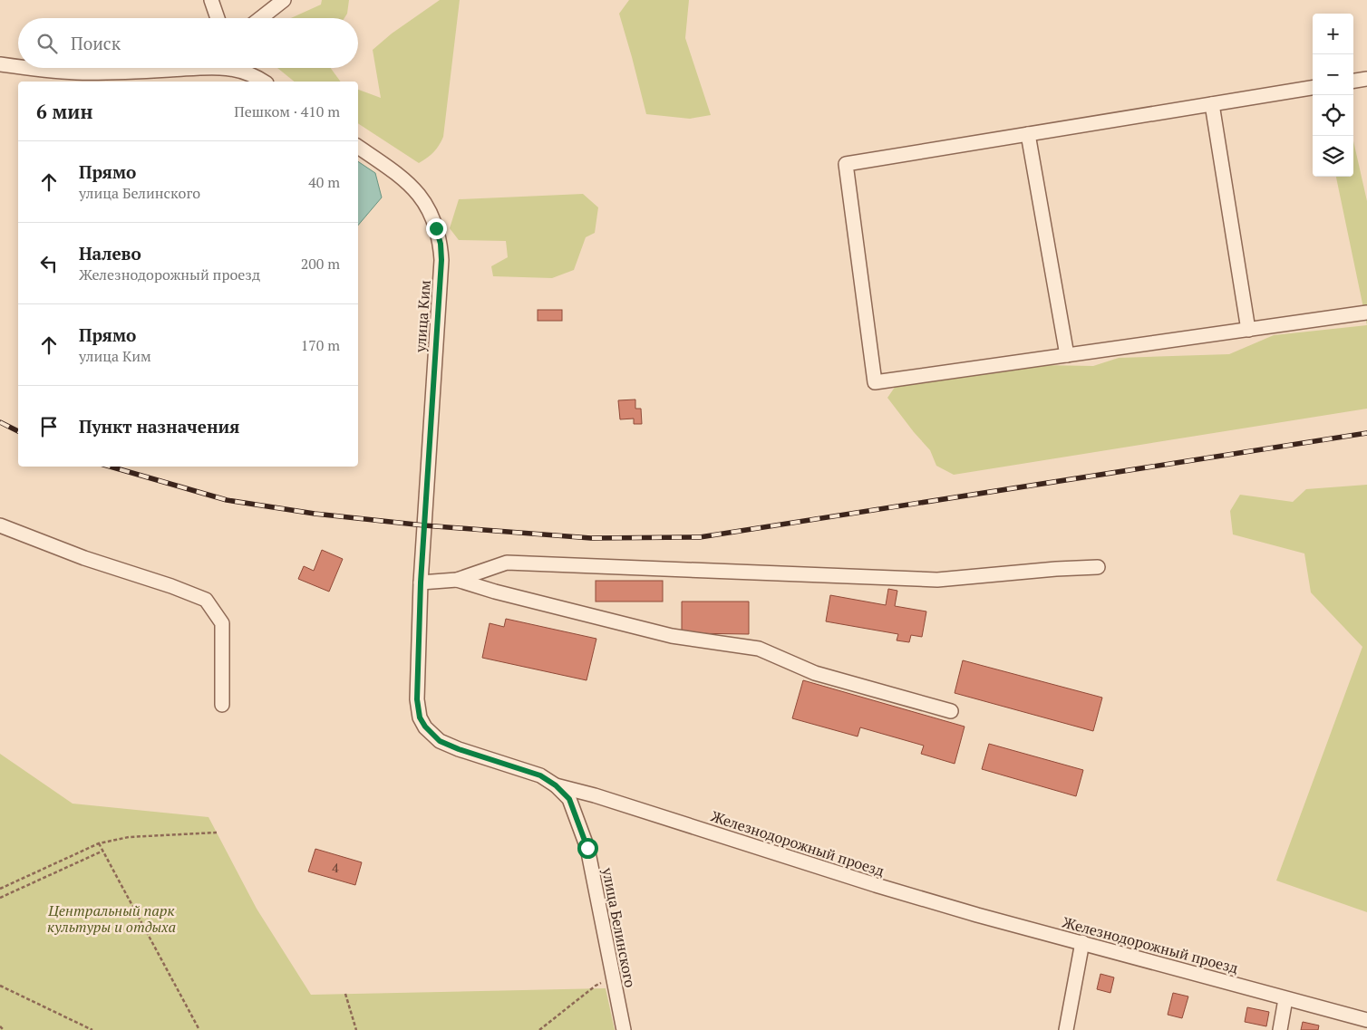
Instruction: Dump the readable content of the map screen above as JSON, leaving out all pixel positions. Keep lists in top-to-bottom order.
{
  "streets": {
    "street": ["улица Ким", "Железнодорожный проезд", "улица Белинского"]
  },
  "crossings": [
    ["улица Ким", "Железнодорожный проезд"],
    ["Железнодорожный проезд", "улица Белинского"]
  ],
  "parks": ["Центральный парк культуры и отдыха"],
  "house_numbers": ["4"],
  "page": {
    "map_buttons": ["+", "−"],
    "search": "Поиск",
    "heading": ["6 мин", "Пешком · 410 m"],
    "list": [
      ["Прямо", "улица Белинского", "40 m"],
      ["Налево", "Железнодорожный проезд", "200 m"],
      ["Прямо", "улица Ким", "170 m"],
      "Пункт назначения"
    ]
  }
}
